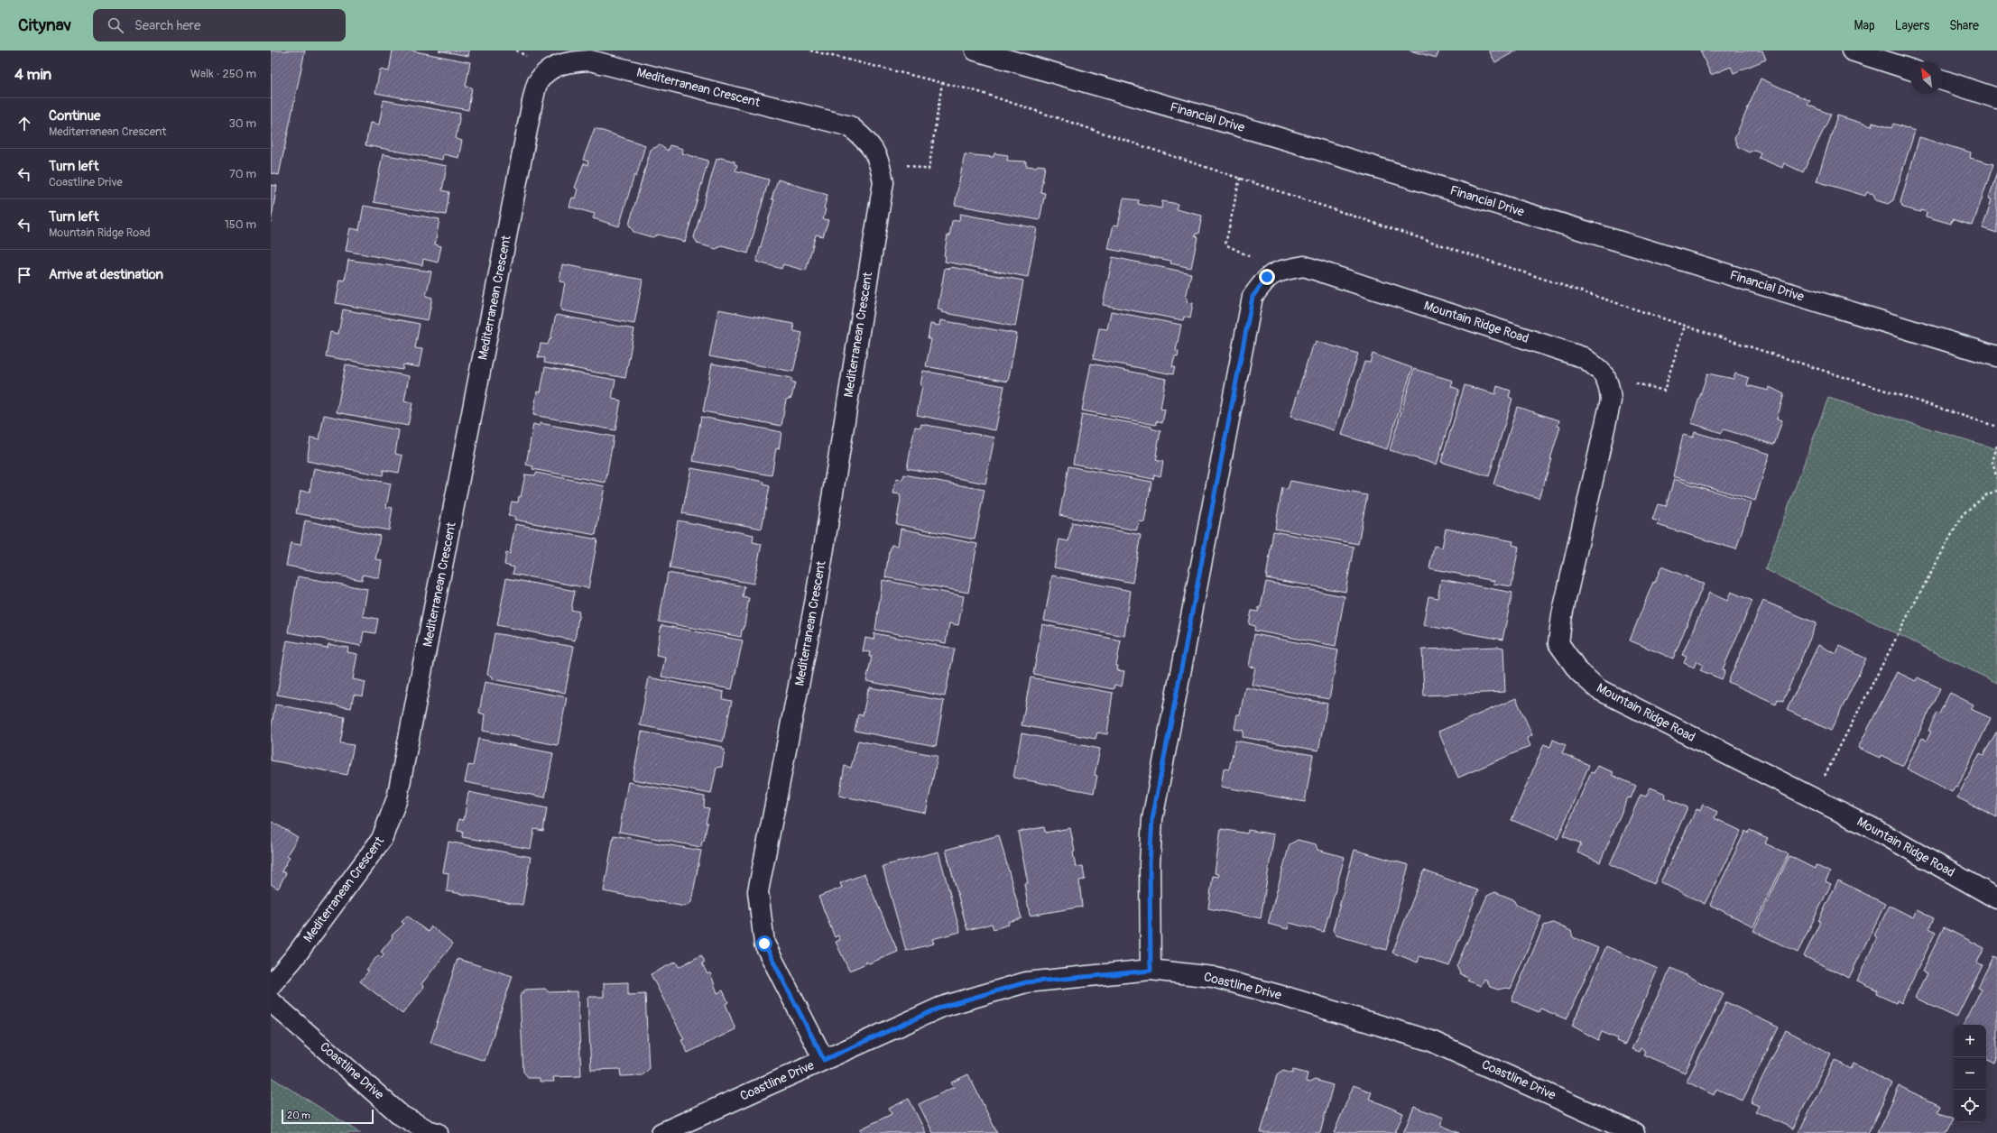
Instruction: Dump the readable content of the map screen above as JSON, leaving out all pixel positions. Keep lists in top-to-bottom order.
{
  "streets": {
    "street": [
      "Mediterranean Crescent",
      "Financial Drive",
      "Mountain Ridge Road",
      "Coastline Drive"
    ]
  },
  "crossings": [
    ["Mediterranean Crescent", "Coastline Drive"],
    ["Mountain Ridge Road", "Coastline Drive"]
  ],
  "scale_bar": "20 m",
  "north": "top left",
  "page": {
    "header": "Citynav",
    "search": "Search here",
    "nav": ["Map", "Layers", "Share"],
    "heading": ["4 min", "Walk · 250 m"],
    "list": [
      ["Continue", "Mediterranean Crescent", "30 m"],
      ["Turn left", "Coastline Drive", "70 m"],
      ["Turn left", "Mountain Ridge Road", "150 m"],
      "Arrive at destination"
    ],
    "map_buttons": ["+", "−"],
    "scale": "20 m"
  }
}
